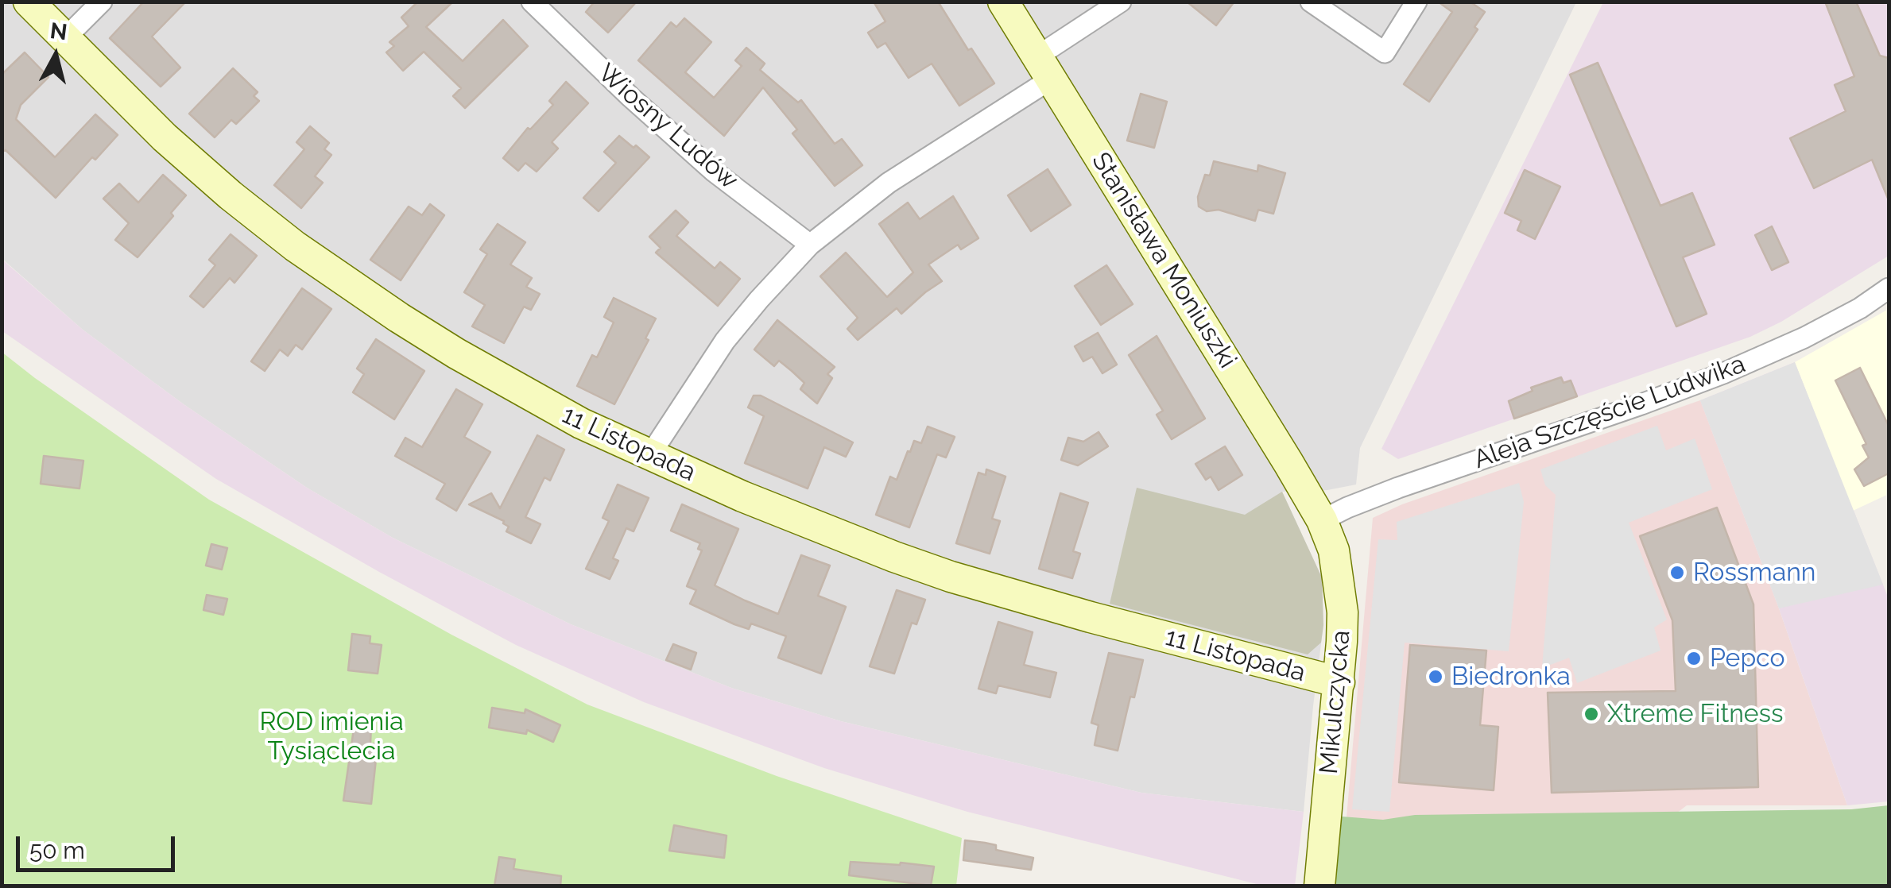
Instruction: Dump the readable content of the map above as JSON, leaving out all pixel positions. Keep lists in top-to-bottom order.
{
  "streets": {
    "street": [
      "Wiosny Ludów",
      "Stanisława Moniuszki",
      "Aleja Szczęście Ludwika",
      "11 Listopada",
      "Mikulczycka"
    ]
  },
  "crossings": [
    ["Stanisława Moniuszki", "Aleja Szczęście Ludwika"],
    ["Stanisława Moniuszki", "Mikulczycka"],
    ["Aleja Szczęście Ludwika", "Mikulczycka"],
    ["11 Listopada", "Mikulczycka"]
  ],
  "parks": ["ROD imienia Tysiąclecia"],
  "places": [
    "Rossmann",
    "Pepco",
    "Biedronka",
    "Xtreme Fitness"
  ],
  "scale_bar": "50 m",
  "north": "top"
}
